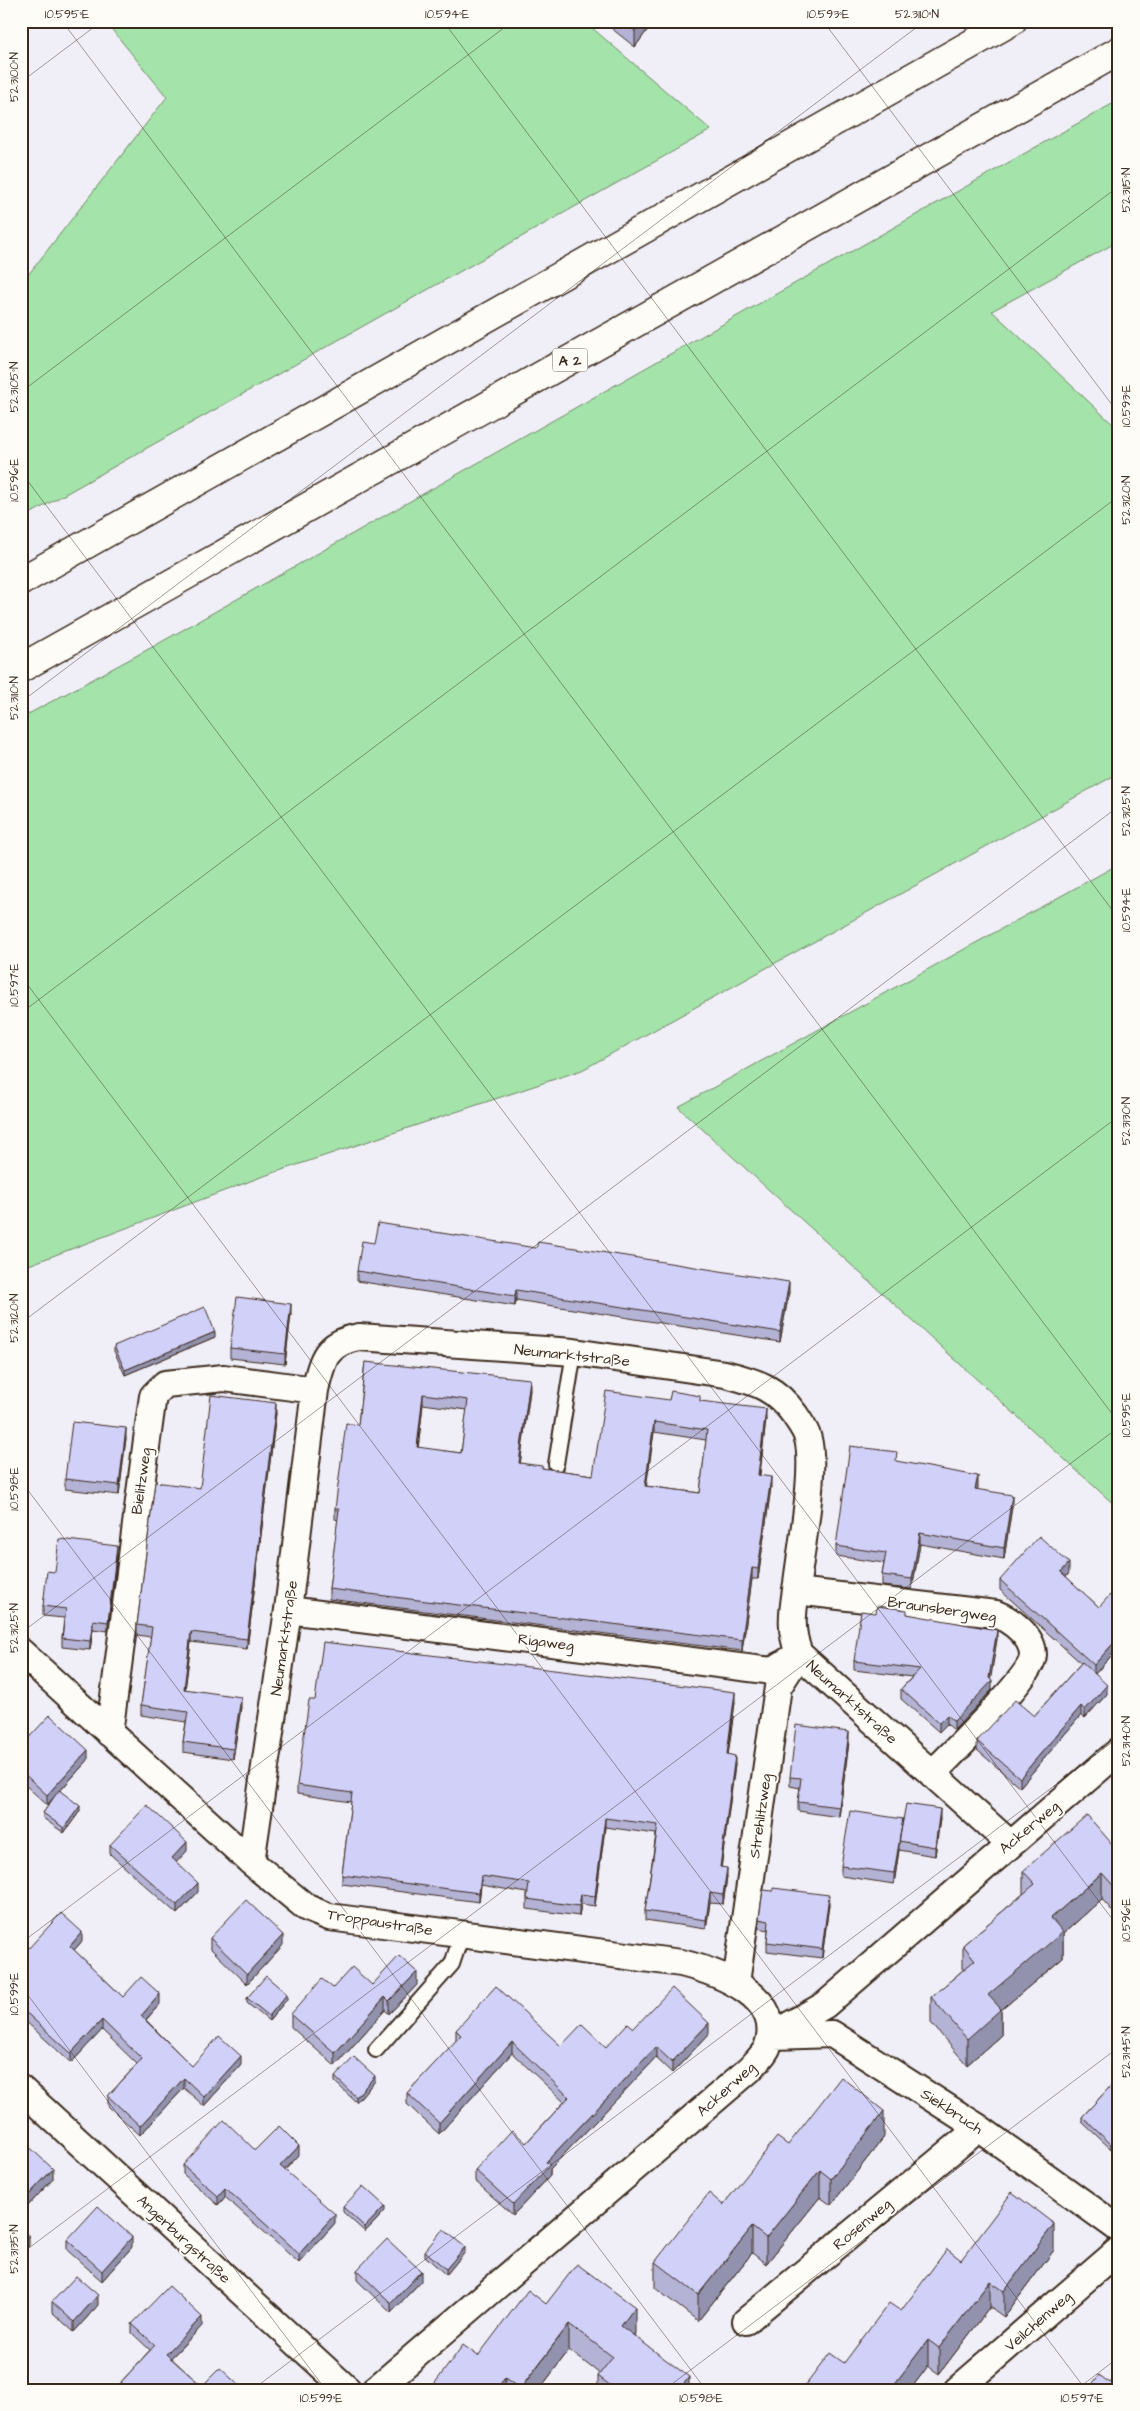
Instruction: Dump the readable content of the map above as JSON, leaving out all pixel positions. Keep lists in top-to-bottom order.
{
  "streets": {
    "highway": ["A 2"],
    "street": [
      "Neumarktstraße",
      "Bielitzweg",
      "Braunsbergweg",
      "Rigaweg",
      "Strehlitzweg",
      "Ackerweg",
      "Troppaustraße",
      "Siekbruch",
      "Rosenweg",
      "Angerburgstraße",
      "Veilchenweg"
    ]
  },
  "crossings": [
    ["Neumarktstraße", "Bielitzweg"],
    ["Neumarktstraße", "Braunsbergweg"],
    ["Neumarktstraße", "Rigaweg"],
    ["Neumarktstraße", "Strehlitzweg"],
    ["Neumarktstraße", "Ackerweg"],
    ["Neumarktstraße", "Troppaustraße"],
    ["Bielitzweg", "Troppaustraße"],
    ["Rigaweg", "Strehlitzweg"],
    ["Strehlitzweg", "Troppaustraße"],
    ["Ackerweg", "Troppaustraße"],
    ["Ackerweg", "Siekbruch"],
    ["Troppaustraße", "Siekbruch"],
    ["Siekbruch", "Rosenweg"]
  ],
  "coordinates": [
    "10.595°E",
    "10.594°E",
    "10.593°E",
    "52.3110°N",
    "52.3100°N",
    "52.3115°N",
    "52.3105°N",
    "10.596°E",
    "52.3120°N",
    "52.3125°N",
    "10.597°E",
    "52.3130°N",
    "10.598°E",
    "52.3140°N",
    "10.599°E",
    "52.3145°N",
    "52.3135°N"
  ]
}
